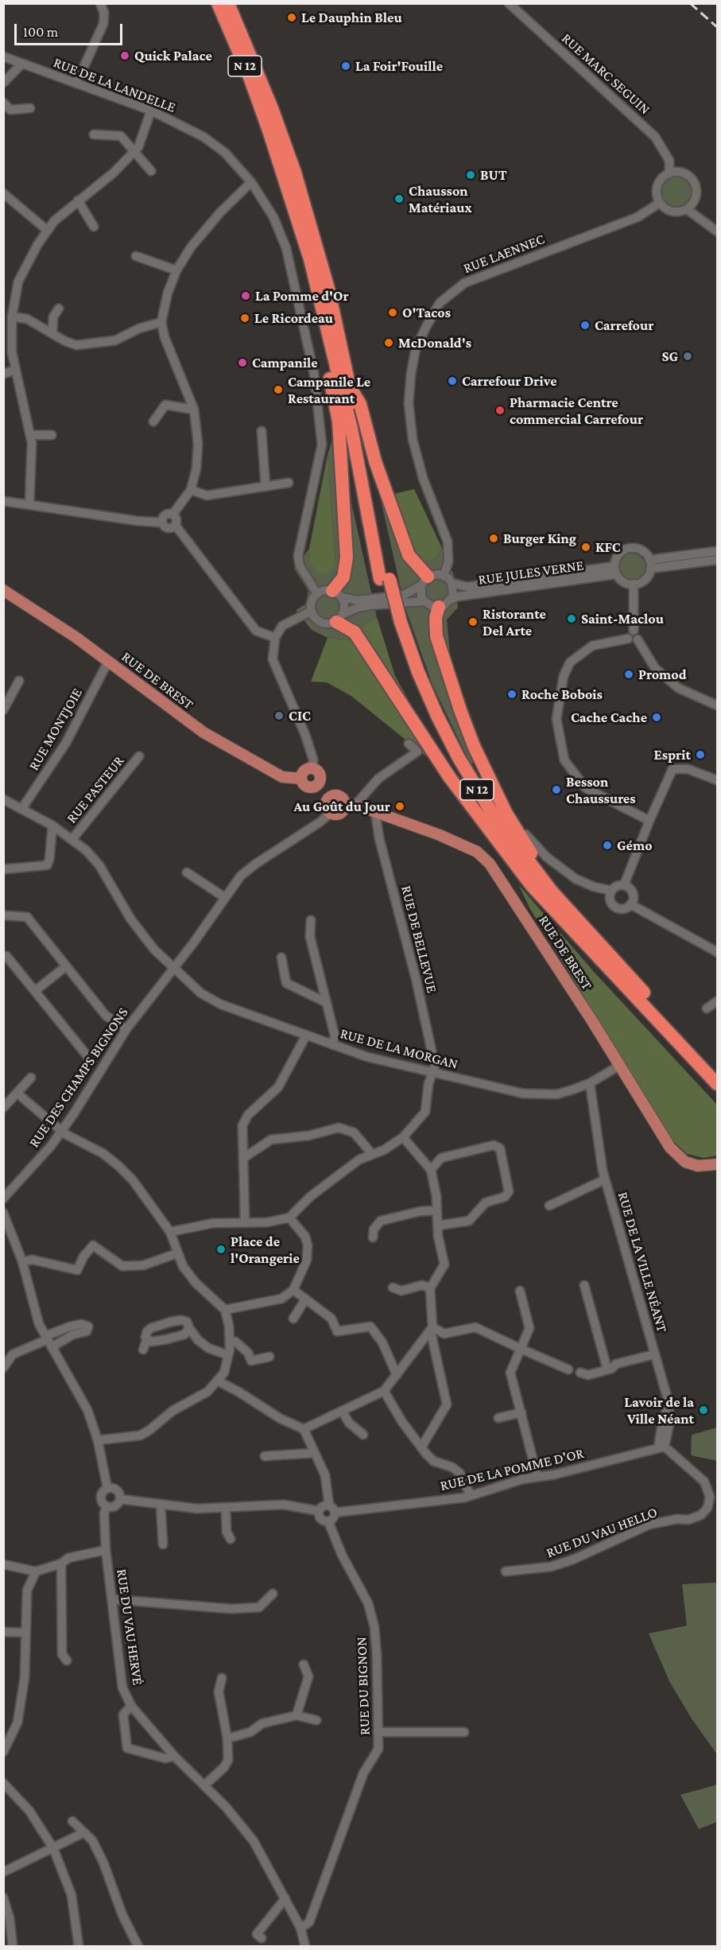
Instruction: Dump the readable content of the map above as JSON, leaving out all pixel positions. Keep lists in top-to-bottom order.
{
  "streets": {
    "highway": ["N 12"],
    "main road": ["RUE DE BREST"],
    "street": [
      "RUE MARC SEGUIN",
      "RUE DE LA LANDELLE",
      "RUE LAENNEC",
      "RUE JULES VERNE",
      "RUE MONTJOIE",
      "RUE PASTEUR",
      "RUE DE BELLEVUE",
      "RUE DE LA MORGAN",
      "RUE DES CHAMPS BIGNONS",
      "RUE DE LA VILLE NÉANT",
      "RUE DE LA POMME D'OR",
      "RUE DU VAU HELLO",
      "RUE DU VAU HERVÉ",
      "RUE DU BIGNON"
    ]
  },
  "crossings": [
    ["RUE MARC SEGUIN", "RUE LAENNEC"],
    ["RUE LAENNEC", "RUE JULES VERNE"],
    ["RUE DE BREST", "RUE MONTJOIE"],
    ["RUE DE BREST", "RUE DE BELLEVUE"],
    ["RUE DE BREST", "RUE DE LA MORGAN"],
    ["RUE DE BREST", "RUE DES CHAMPS BIGNONS"],
    ["RUE MONTJOIE", "RUE DE LA MORGAN"],
    ["RUE PASTEUR", "RUE DE LA MORGAN"],
    ["RUE DE BELLEVUE", "RUE DE LA MORGAN"],
    ["RUE DE LA MORGAN", "RUE DES CHAMPS BIGNONS"],
    ["RUE DE LA MORGAN", "RUE DE LA VILLE NÉANT"],
    ["RUE DE LA VILLE NÉANT", "RUE DE LA POMME D'OR"],
    ["RUE DE LA VILLE NÉANT", "RUE DU VAU HELLO"],
    ["RUE DE LA POMME D'OR", "RUE DU VAU HELLO"],
    ["RUE DE LA POMME D'OR", "RUE DU BIGNON"],
    ["RUE DU VAU HERVÉ", "RUE DU BIGNON"]
  ],
  "places": [
    "Le Dauphin Bleu",
    "Quick Palace",
    "La Foir'Fouille",
    "BUT",
    "Chausson Matériaux",
    "La Pomme d'Or",
    "O'Tacos",
    "Le Ricordeau",
    "Carrefour",
    "McDonald's",
    "SG",
    "Campanile",
    "Carrefour Drive",
    "Campanile Le Restaurant",
    "Pharmacie Centre commercial Carrefour",
    "Burger King",
    "KFC",
    "Saint-Maclou",
    "Ristorante Del Arte",
    "Promod",
    "Roche Bobois",
    "CIC",
    "Cache Cache",
    "Esprit",
    "Besson Chaussures",
    "Au Goût du Jour",
    "Gémo",
    "Place de l'Orangerie",
    "Lavoir de la Ville Néant"
  ],
  "scale_bar": "100 m"
}
